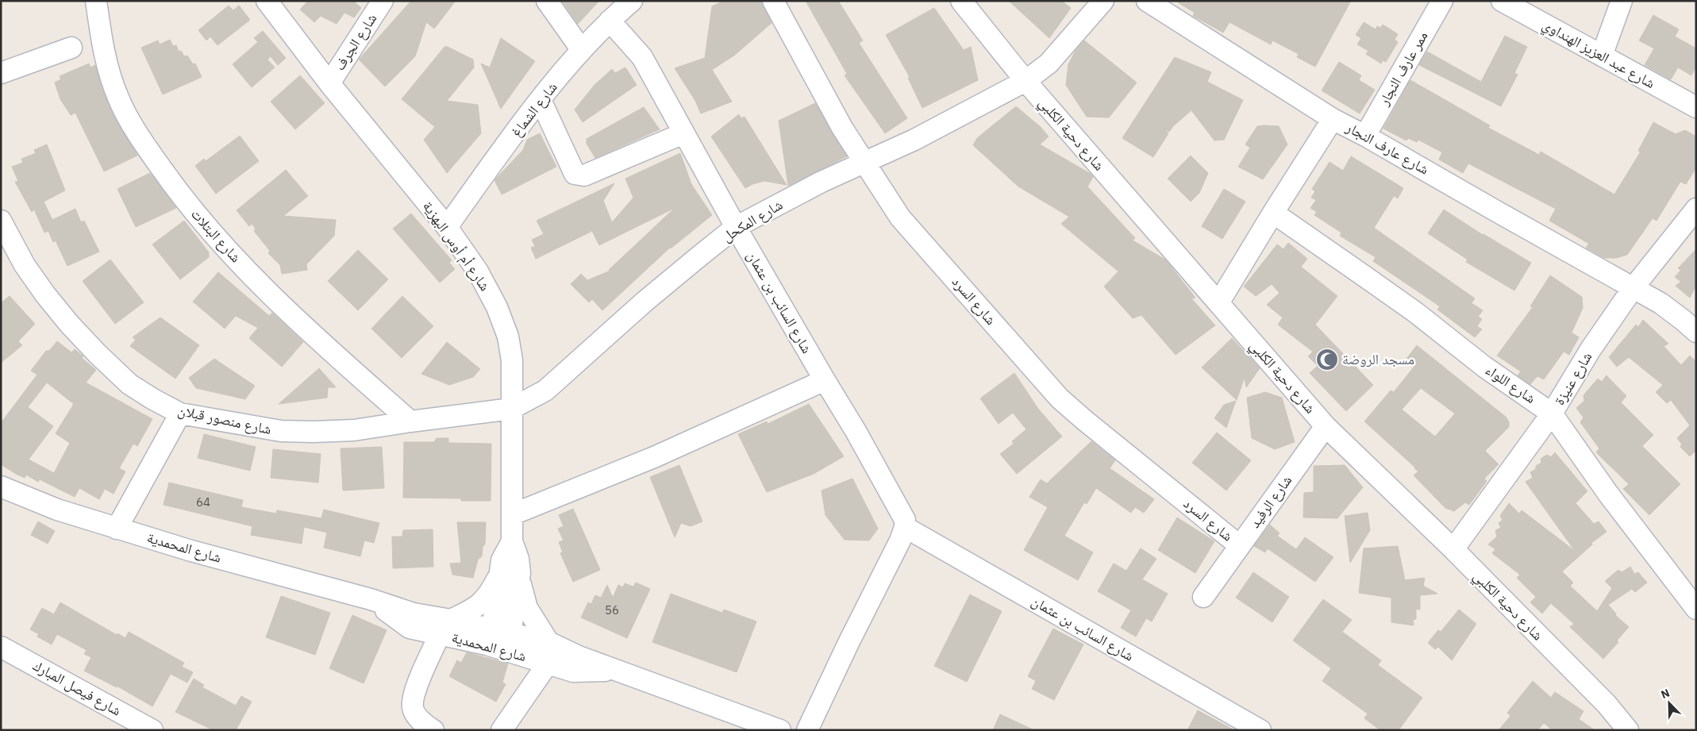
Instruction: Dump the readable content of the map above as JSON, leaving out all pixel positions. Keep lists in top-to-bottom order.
{
  "streets": {
    "street": [
      "شارع الجرف",
      "شارع عبد العزيز الهنداوي",
      "ممر عارف النجار",
      "شارع الشماغ",
      "شارع دحية الكلبي",
      "شارع عارف النجار",
      "شارع المكحل",
      "شارع البتلات",
      "شارع أم أوس البهزية",
      "شارع السرد",
      "شارع السائب بن عثمان",
      "شارع عنيزة",
      "شارع اللواء",
      "شارع منصور قبلان",
      "شارع الرفيد",
      "شارع المحمدية",
      "شارع فيصل المبارك"
    ]
  },
  "crossings": [
    ["شارع الجرف", "شارع أم أوس البهزية"],
    ["ممر عارف النجار", "شارع عارف النجار"],
    ["شارع الشماغ", "شارع أم أوس البهزية"],
    ["شارع الشماغ", "شارع السائب بن عثمان"],
    ["شارع دحية الكلبي", "شارع المكحل"],
    ["شارع دحية الكلبي", "شارع عنيزة"],
    ["شارع دحية الكلبي", "شارع الرفيد"],
    ["شارع عارف النجار", "شارع عنيزة"],
    ["شارع المكحل", "شارع أم أوس البهزية"],
    ["شارع المكحل", "شارع السرد"],
    ["شارع المكحل", "شارع السائب بن عثمان"],
    ["شارع المكحل", "شارع منصور قبلان"],
    ["شارع البتلات", "شارع منصور قبلان"],
    ["شارع أم أوس البهزية", "شارع منصور قبلان"],
    ["شارع أم أوس البهزية", "شارع المحمدية"],
    ["شارع السرد", "شارع الرفيد"],
    ["شارع عنيزة", "شارع اللواء"]
  ],
  "places": {
    "mosque": ["مسجد الروضة"]
  },
  "house_numbers": ["64", "56"],
  "north": "top left"
}
